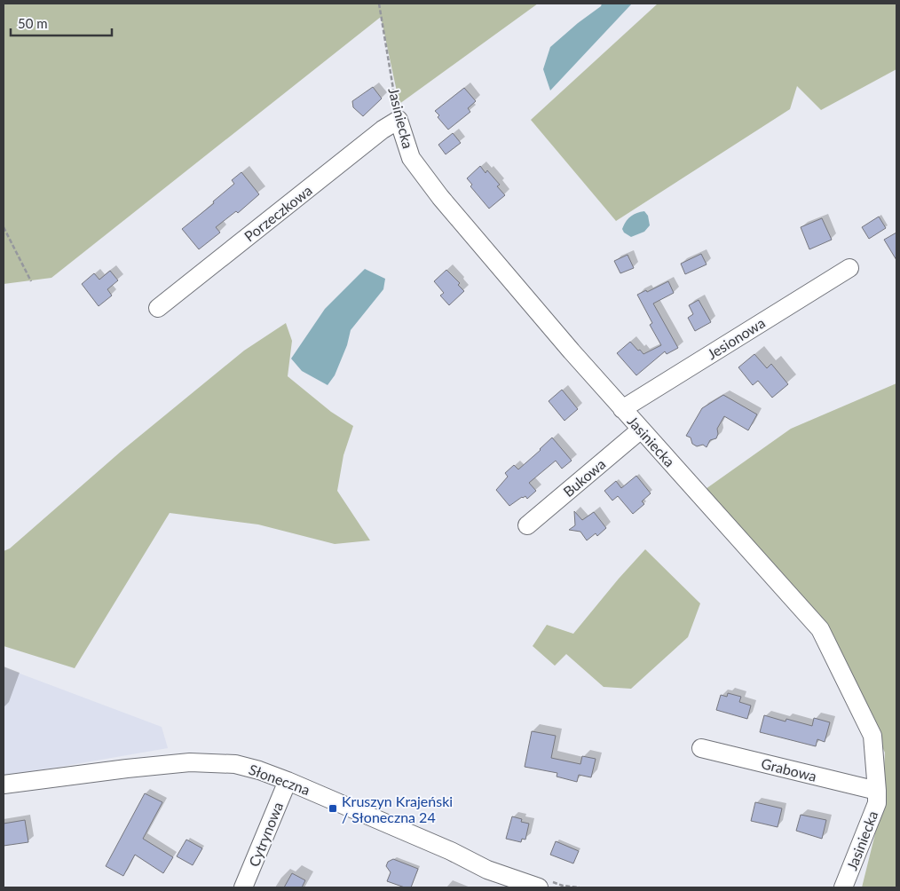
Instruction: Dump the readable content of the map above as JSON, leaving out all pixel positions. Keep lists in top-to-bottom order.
{
  "streets": {
    "street": [
      "Jasiniecka",
      "Porzeczkowa",
      "Jesionowa",
      "Bukowa",
      "Grabowa",
      "Słoneczna",
      "Cytrynowa"
    ]
  },
  "crossings": [
    ["Jasiniecka", "Porzeczkowa"],
    ["Jasiniecka", "Jesionowa"],
    ["Jasiniecka", "Bukowa"],
    ["Jasiniecka", "Grabowa"],
    ["Słoneczna", "Cytrynowa"]
  ],
  "places": {
    "transit": ["Kruszyn Krajeński / Słoneczna 24"]
  },
  "scale_bar": "50 m"
}
